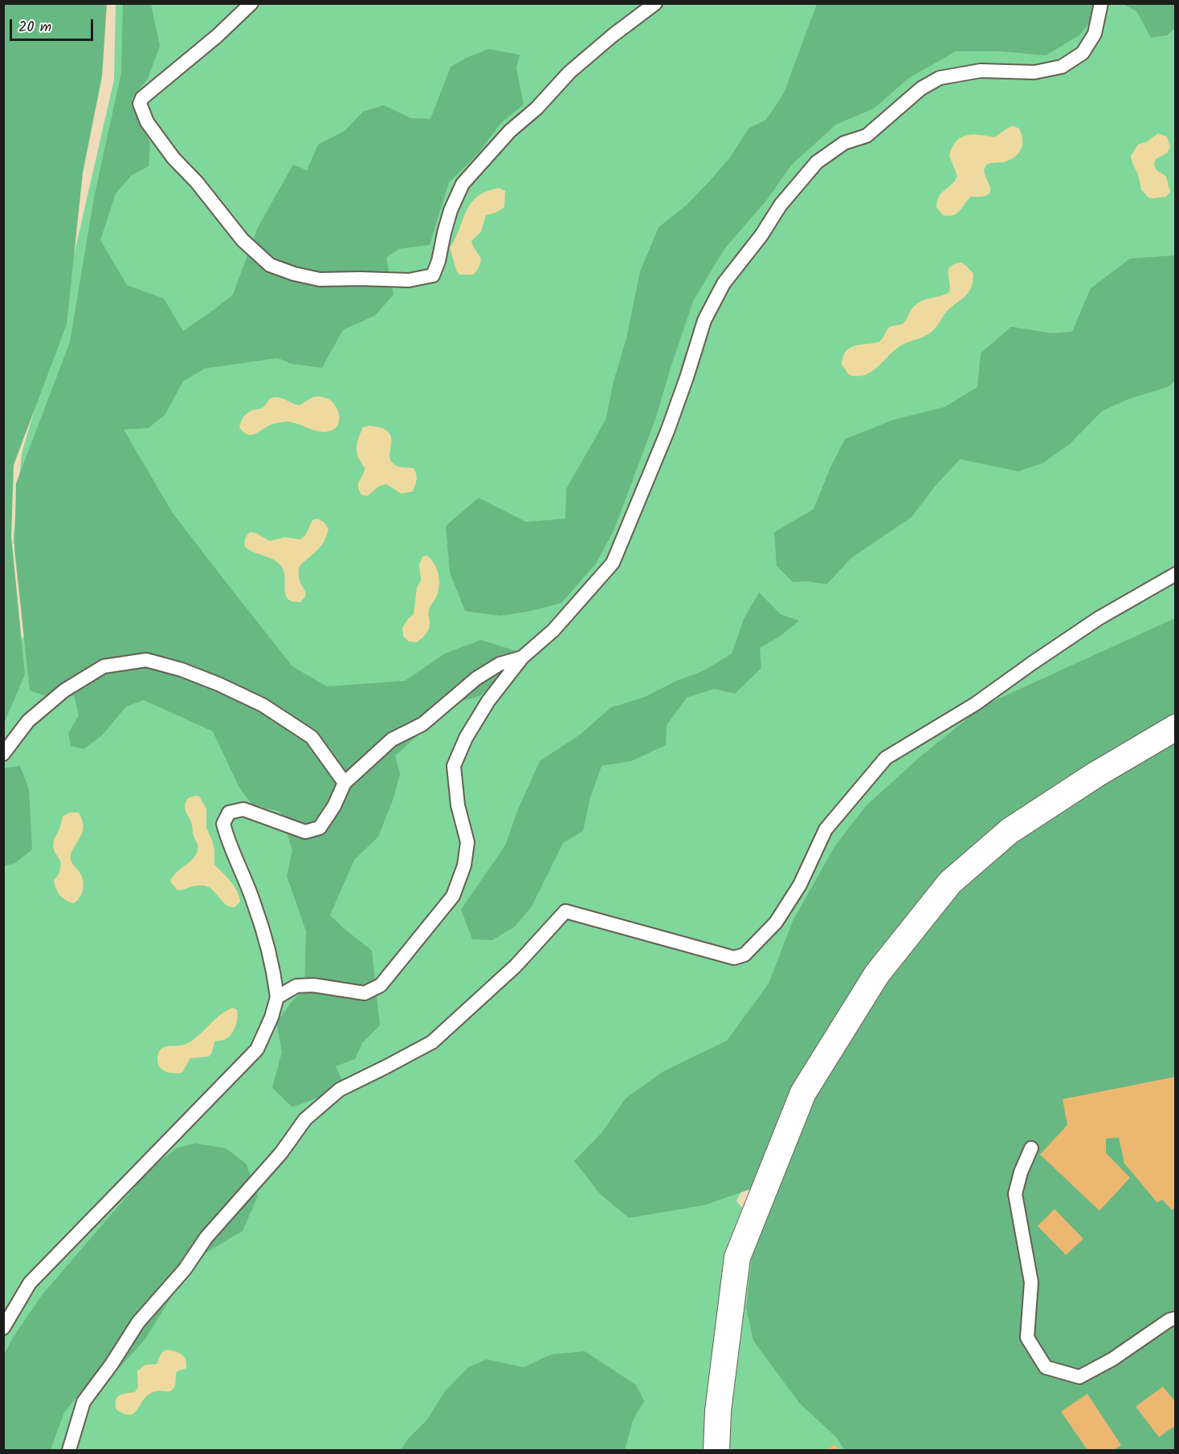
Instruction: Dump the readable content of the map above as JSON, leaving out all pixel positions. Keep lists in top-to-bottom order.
{
  "scale_bar": "20 m"
}
